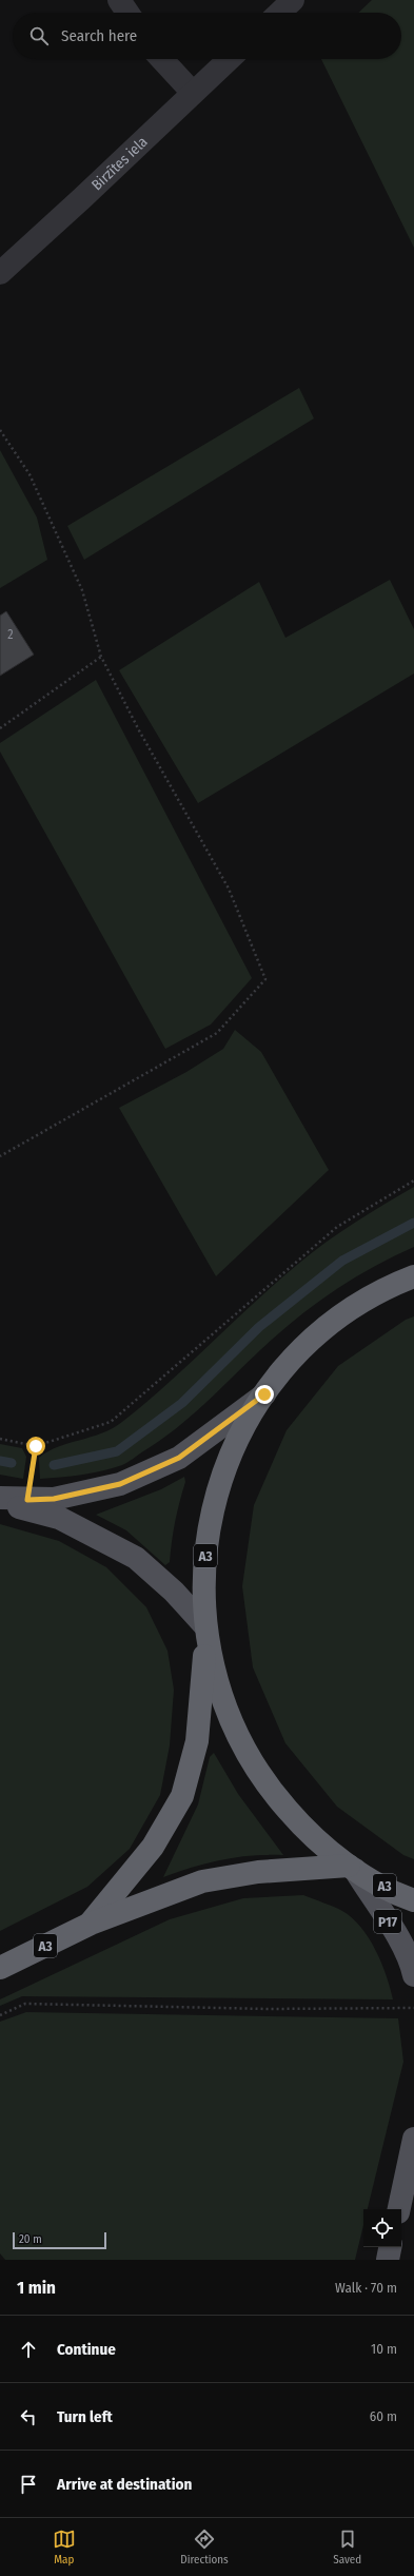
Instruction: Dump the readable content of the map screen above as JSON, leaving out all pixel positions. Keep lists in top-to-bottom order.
{
  "streets": {
    "highway": ["A3"],
    "main road": ["P17"],
    "street": ["Birzītes iela"]
  },
  "crossings": [
    ["A3", "P17"]
  ],
  "house_numbers": ["2"],
  "scale_bar": "20 m",
  "page": {
    "search": "Search here",
    "scale": "20 m",
    "heading": ["1 min", "Walk · 70 m"],
    "list": [
      ["Continue", "10 m"],
      ["Turn left", "60 m"],
      "Arrive at destination"
    ],
    "nav": ["Map", "Directions", "Saved"]
  }
}
